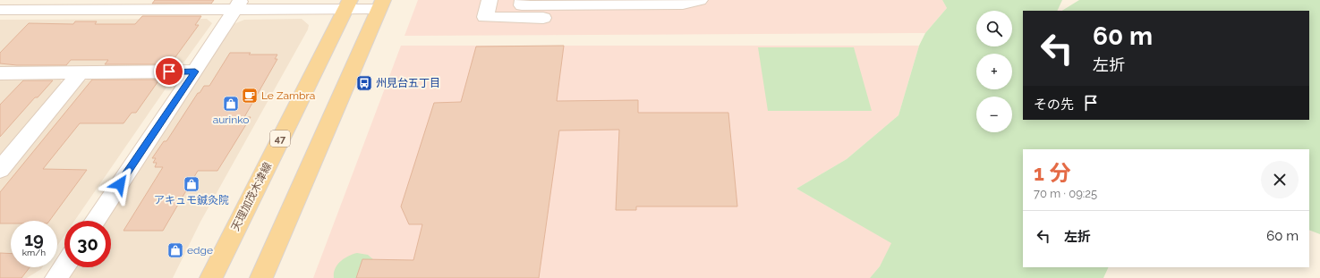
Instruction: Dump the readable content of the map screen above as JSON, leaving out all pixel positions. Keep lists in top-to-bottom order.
{
  "streets": {
    "main road": ["47", "天理加茂木津線"]
  },
  "places": {
    "bus stop": ["州見台五丁目"],
    "cafe": ["Le Zambra"],
    "shop": ["aurinko", "アキュモ鍼灸院", "edge"]
  },
  "page": {
    "map_buttons": ["+", "−"],
    "turn": ["60 m", "左折"],
    "then": "その先",
    "heading": ["1 分", "70 m · 09:25"],
    "list": [
      {
        "name": "左折",
        "value": "60 m"
      }
    ],
    "speed": "19 km/h",
    "limit": "30"
  }
}
